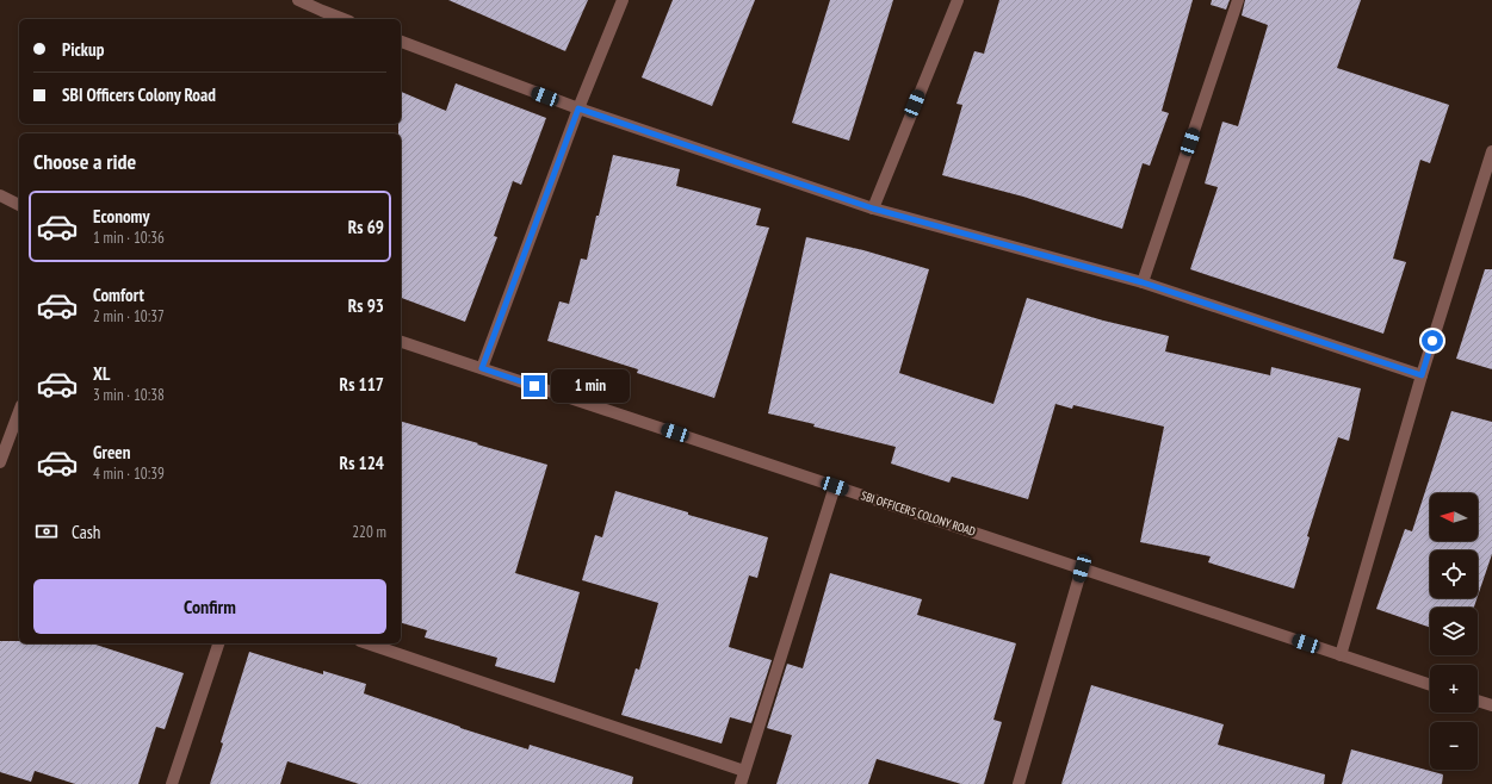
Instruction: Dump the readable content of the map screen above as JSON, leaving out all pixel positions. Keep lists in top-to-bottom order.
{
  "streets": {
    "street": ["SBI OFFICERS COLONY ROAD"]
  },
  "north": "left",
  "page": {
    "banner": ["Pickup", "SBI Officers Colony Road"],
    "heading": "Choose a ride",
    "list": [
      {
        "name": "Economy",
        "note": "1 min · 10:36",
        "value": "Rs 69"
      },
      {
        "name": "Comfort",
        "note": "2 min · 10:37",
        "value": "Rs 93"
      },
      {
        "name": "XL",
        "note": "3 min · 10:38",
        "value": "Rs 117"
      },
      {
        "name": "Green",
        "note": "4 min · 10:39",
        "value": "Rs 124"
      }
    ],
    "bubble": "1 min",
    "map_buttons": ["+", "−"],
    "pay": ["Cash", "220 m"],
    "buttons": "Confirm"
  }
}
